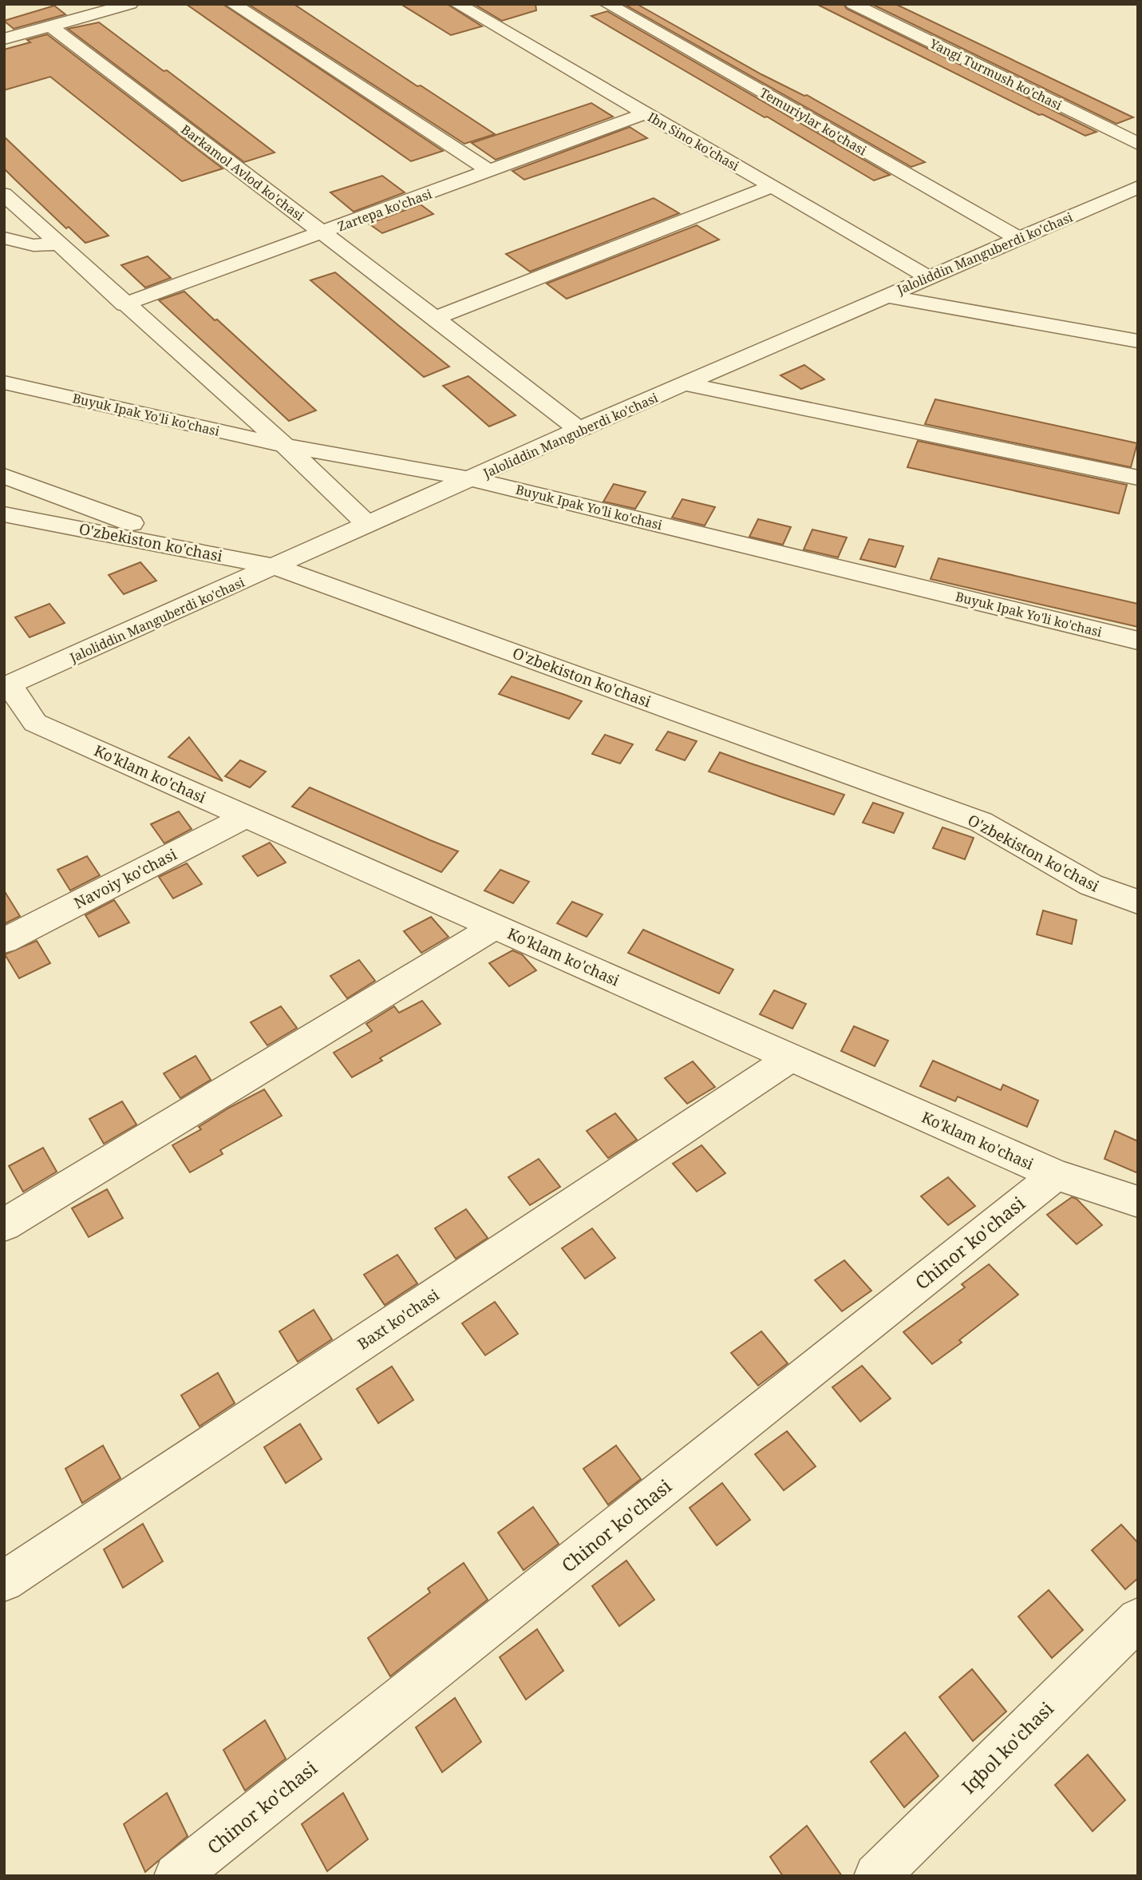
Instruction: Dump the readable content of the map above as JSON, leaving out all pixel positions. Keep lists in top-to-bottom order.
{
  "streets": {
    "street": [
      "Yangi Turmush ko'chasi",
      "Temuriylar ko'chasi",
      "Ibn Sino ko'chasi",
      "Barkamol Avlod ko'chasi",
      "Zartepa ko'chasi",
      "Jaloliddin Manguberdi ko'chasi",
      "Buyuk Ipak Yo'li ko'chasi",
      "O'zbekiston ko'chasi",
      "Ko'klam ko'chasi",
      "Navoiy ko'chasi",
      "Chinor ko'chasi",
      "Baxt ko'chasi",
      "Iqbol ko'chasi"
    ]
  },
  "crossings": [
    ["Temuriylar ko'chasi", "Jaloliddin Manguberdi ko'chasi"],
    ["Ibn Sino ko'chasi", "Zartepa ko'chasi"],
    ["Ibn Sino ko'chasi", "Jaloliddin Manguberdi ko'chasi"],
    ["Barkamol Avlod ko'chasi", "Zartepa ko'chasi"],
    ["Barkamol Avlod ko'chasi", "Jaloliddin Manguberdi ko'chasi"],
    ["Jaloliddin Manguberdi ko'chasi", "Buyuk Ipak Yo'li ko'chasi"],
    ["Jaloliddin Manguberdi ko'chasi", "O'zbekiston ko'chasi"],
    ["Jaloliddin Manguberdi ko'chasi", "Ko'klam ko'chasi"],
    ["Ko'klam ko'chasi", "Navoiy ko'chasi"],
    ["Ko'klam ko'chasi", "Chinor ko'chasi"],
    ["Ko'klam ko'chasi", "Baxt ko'chasi"]
  ]
}
